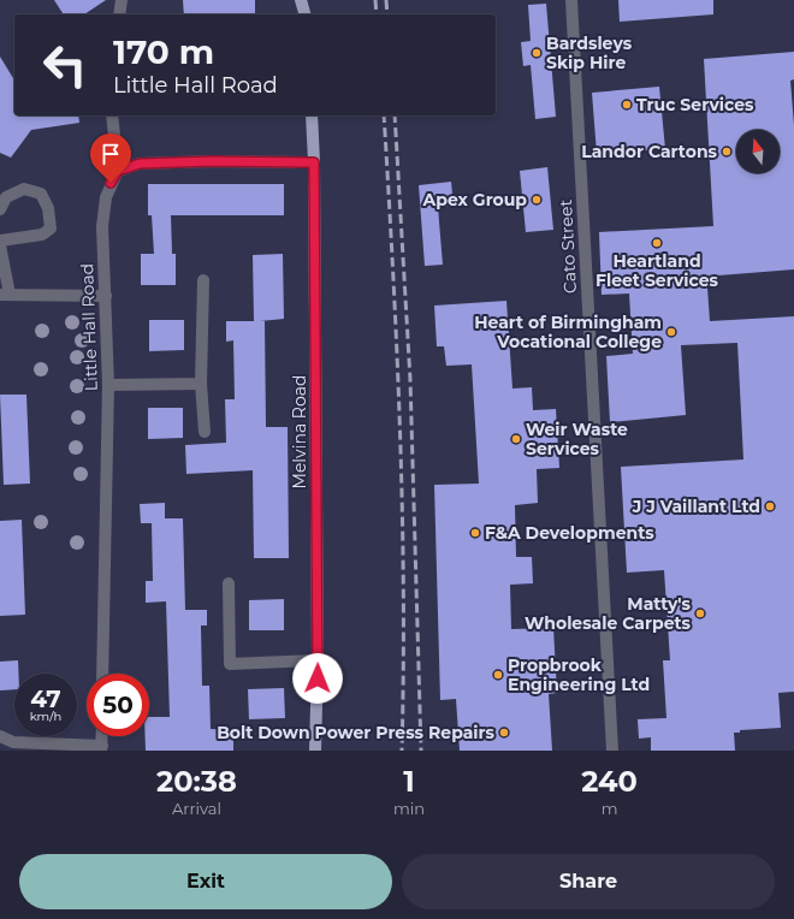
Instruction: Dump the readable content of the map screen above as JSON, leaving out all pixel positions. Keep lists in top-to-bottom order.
{
  "streets": {
    "main road": ["Melvina Road"],
    "street": ["Cato Street", "Little Hall Road"]
  },
  "places": [
    "Bardsleys Skip Hire",
    "Truc Services",
    "Landor Cartons",
    "Apex Group",
    "Heartland Fleet Services",
    "Heart of Birmingham Vocational College",
    "Weir Waste Services",
    "J J Vaillant Ltd",
    "F&A Developments",
    "Matty's Wholesale Carpets",
    "Propbrook Engineering Ltd",
    "Bolt Down Power Press Repairs"
  ],
  "north": "top",
  "page": {
    "turn": ["170 m", "Little Hall Road"],
    "speed": "47 km/h",
    "limit": "50",
    "eta": [
      "20:38",
      "Arrival",
      "1",
      "min",
      "240",
      "m"
    ],
    "buttons": ["Exit", "Share"]
  }
}
